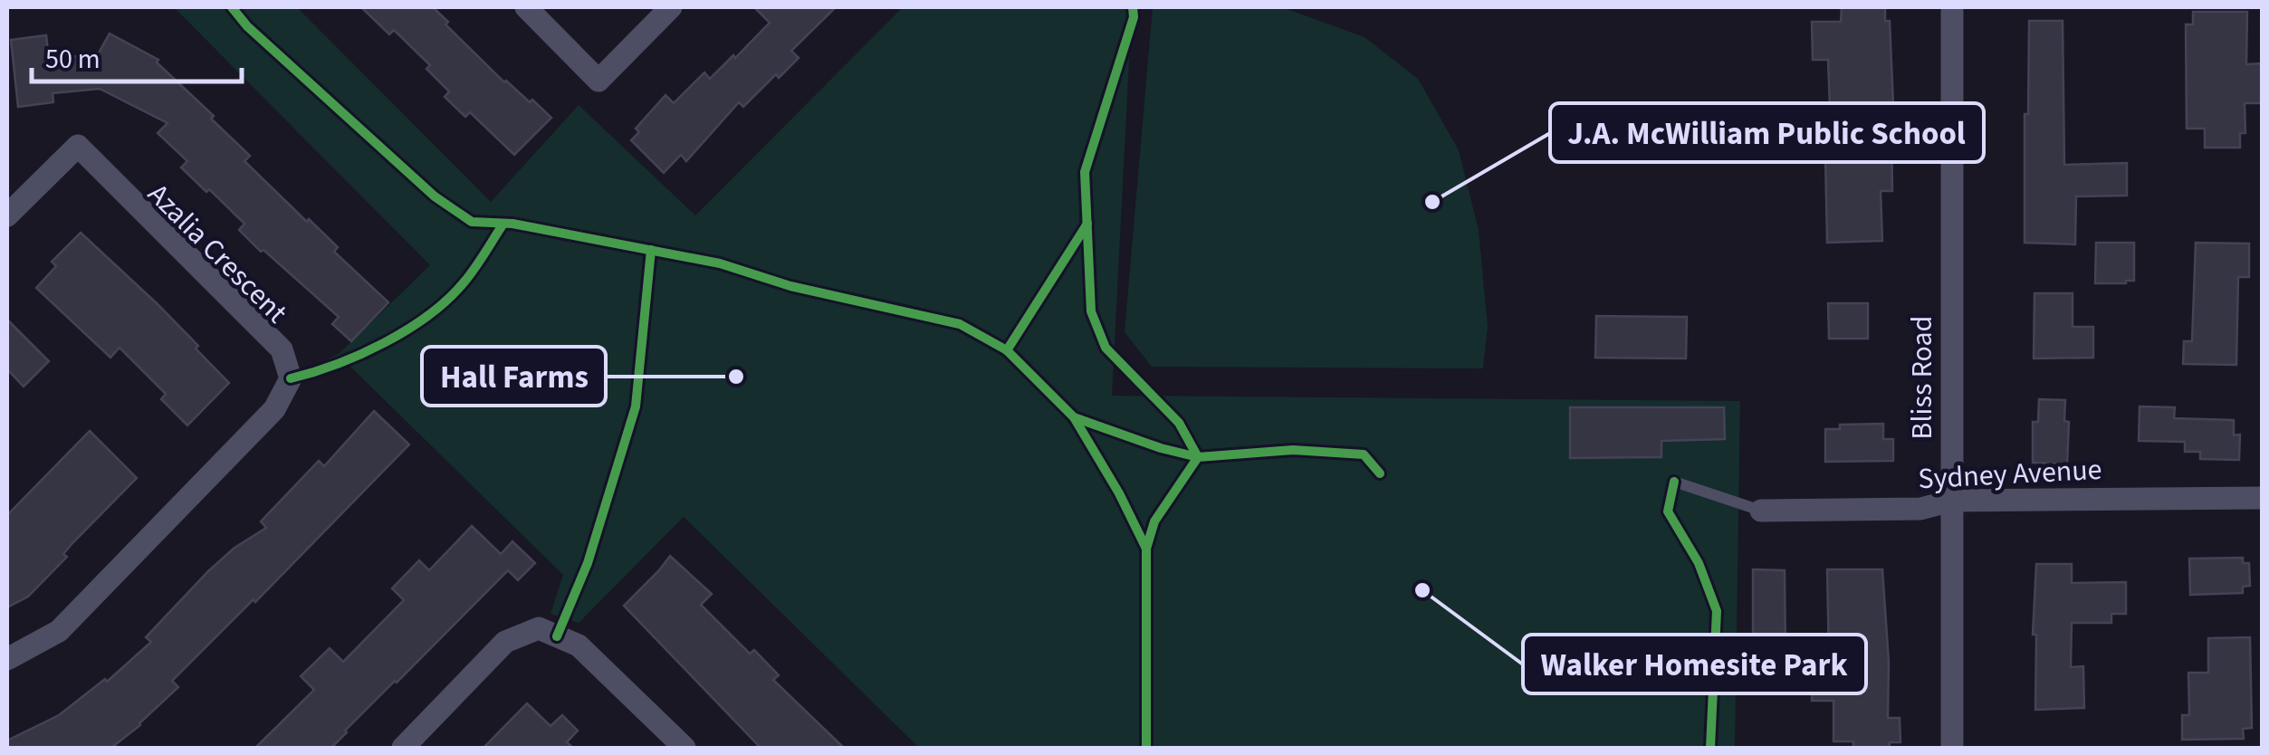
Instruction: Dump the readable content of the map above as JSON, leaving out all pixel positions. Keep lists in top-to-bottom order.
{
  "streets": {
    "street": ["Azalia Crescent", "Bliss Road", "Sydney Avenue"]
  },
  "crossings": [
    ["Bliss Road", "Sydney Avenue"]
  ],
  "places": ["J.A. McWilliam Public School", "Hall Farms", "Walker Homesite Park"],
  "scale_bar": "50 m"
}
